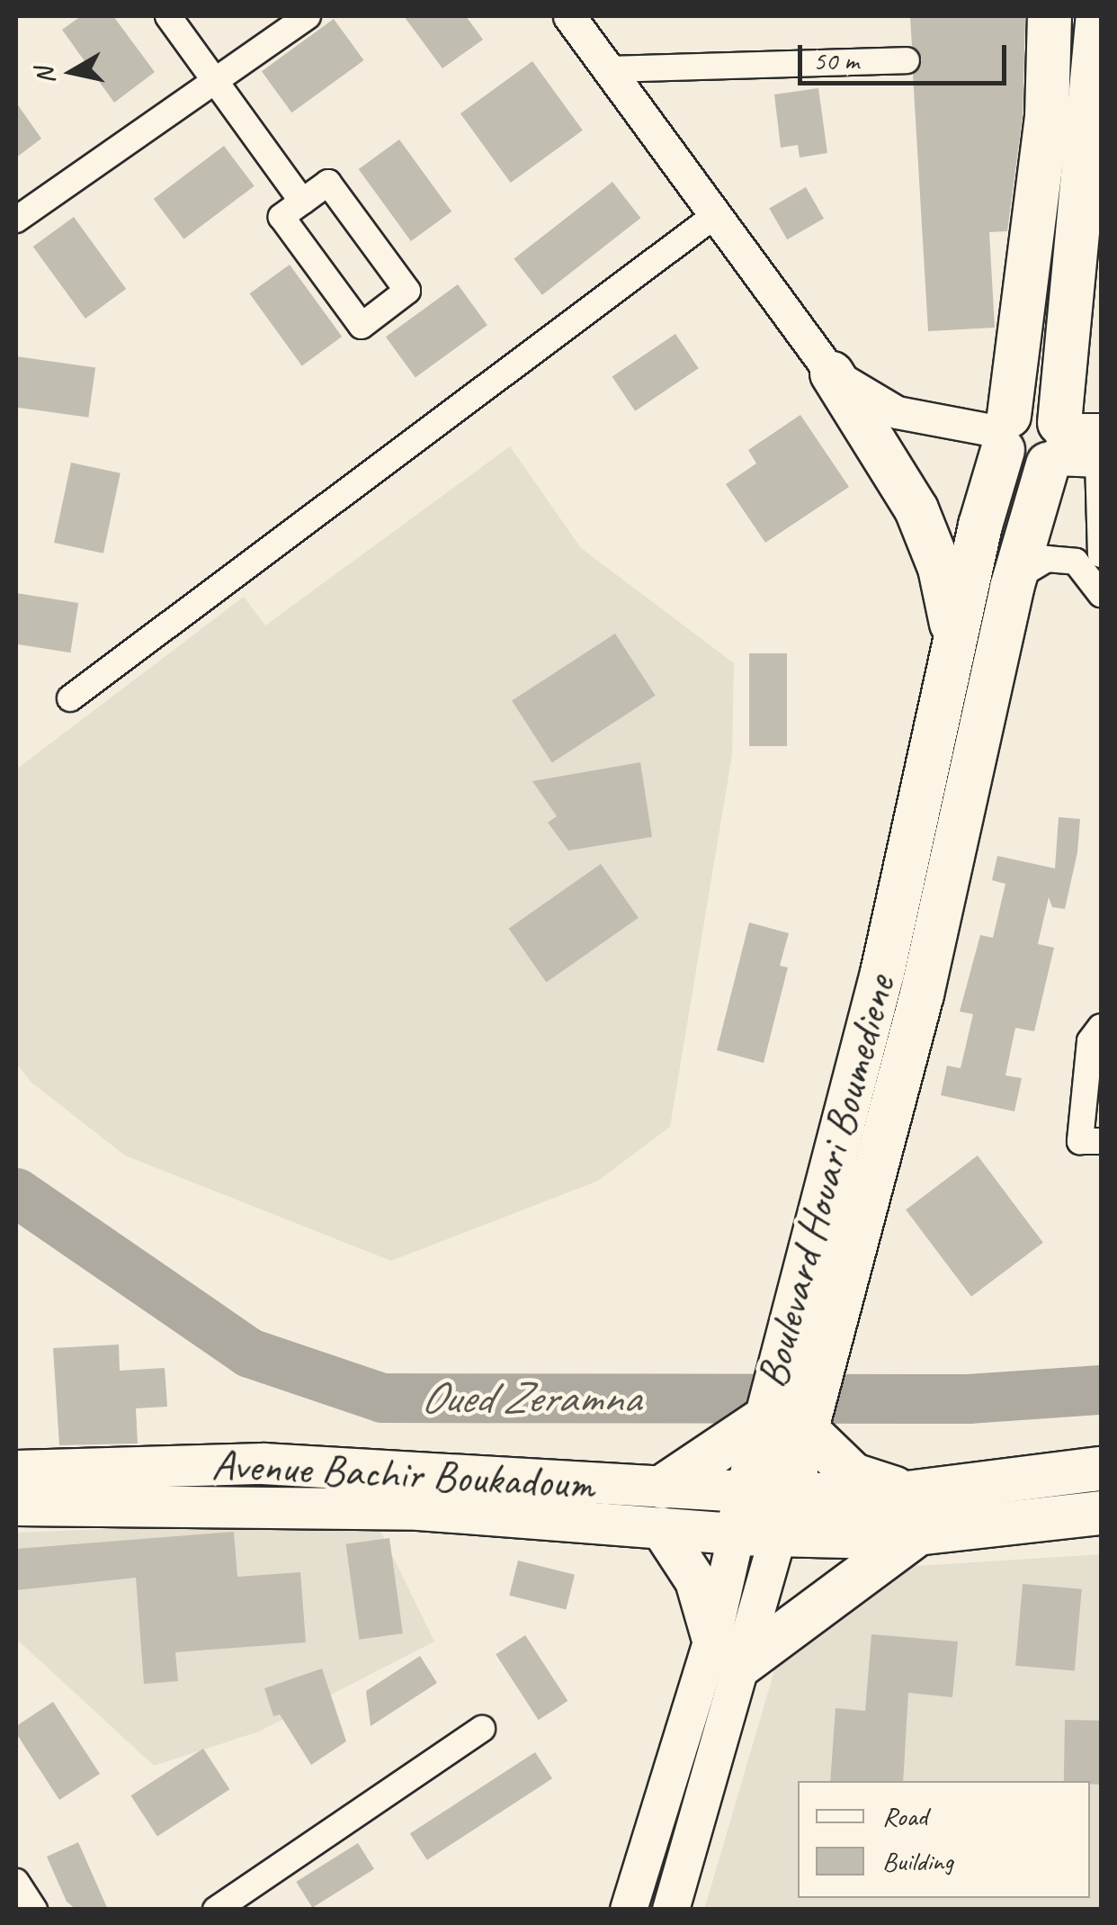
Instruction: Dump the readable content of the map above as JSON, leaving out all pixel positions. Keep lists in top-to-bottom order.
{
  "streets": {
    "highway": ["Boulevard Houari Boumediene", "Avenue Bachir Boukadoum"]
  },
  "crossings": [
    ["Boulevard Houari Boumediene", "Avenue Bachir Boukadoum"]
  ],
  "water": ["Oued Zeramna"],
  "legend": ["Road", "Building"],
  "scale_bar": "50 m",
  "north": "left"
}
